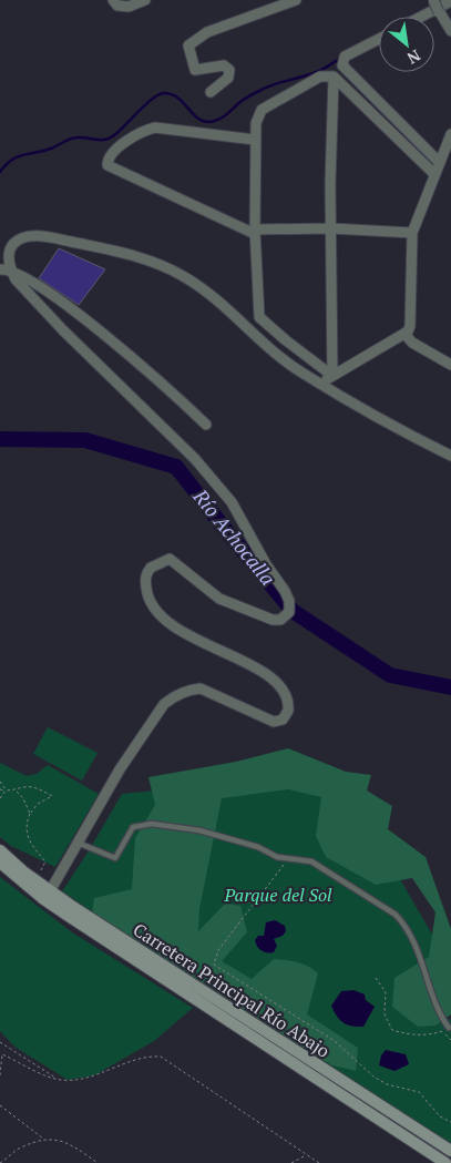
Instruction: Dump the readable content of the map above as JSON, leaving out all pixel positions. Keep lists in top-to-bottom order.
{
  "streets": {
    "main road": ["Carretera Principal Río Abajo"]
  },
  "water": ["Río Achocalla"],
  "parks": ["Parque del Sol"],
  "north": "bottom right"
}
